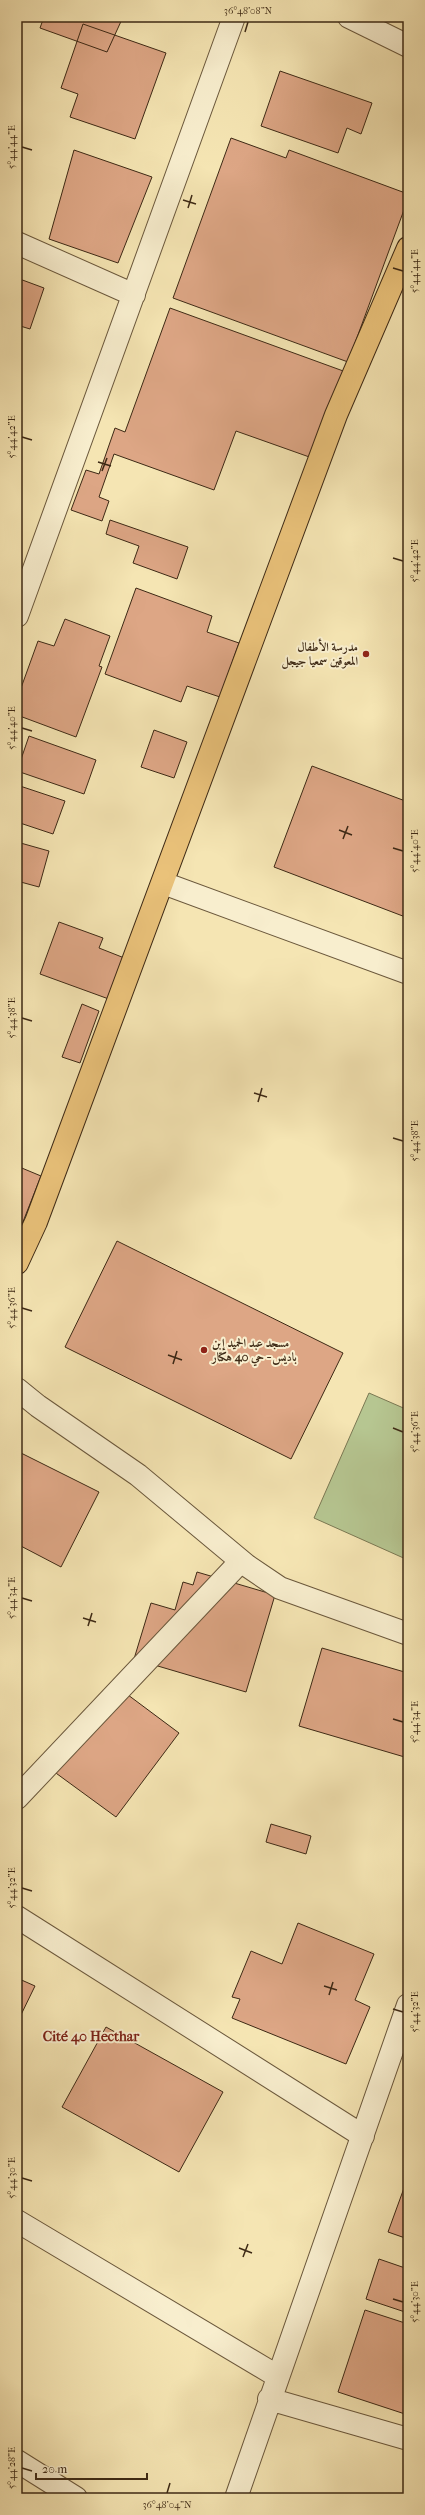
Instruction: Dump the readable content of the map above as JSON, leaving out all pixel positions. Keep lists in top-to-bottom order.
{
  "districts": ["Cité 40 Hecthar"],
  "places": ["مدرسة الأطفال المعوقين سمعيا جيجل", "مسجد عبد الحميد إبن باديس - حي 40 هكتار"],
  "scale_bar": "20 m",
  "coordinates": [
    "36°48'08\"N",
    "5°44'44\"E",
    "5°44'42\"E",
    "5°44'40\"E",
    "5°44'38\"E",
    "5°44'36\"E",
    "5°44'34\"E",
    "5°44'32\"E",
    "5°44'30\"E",
    "5°44'28\"E",
    "36°48'04\"N"
  ]
}
